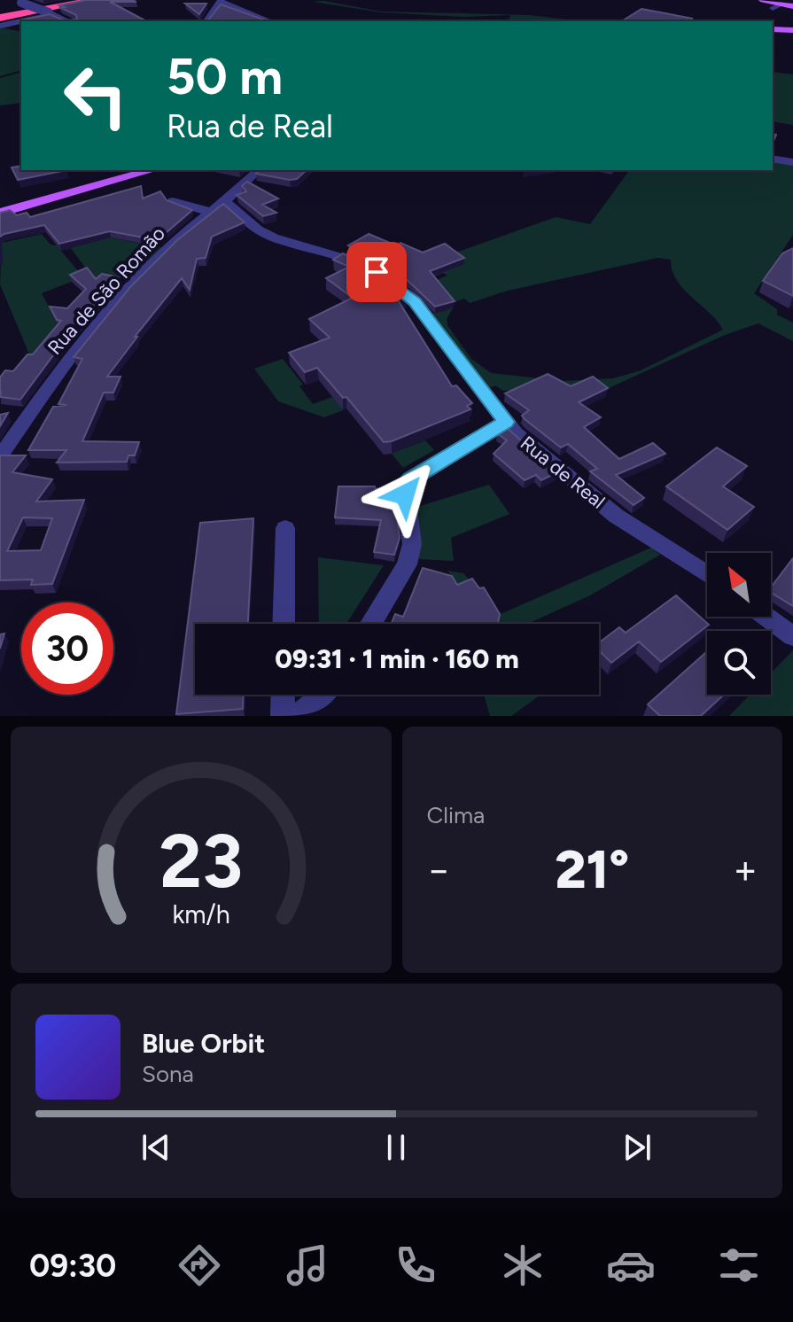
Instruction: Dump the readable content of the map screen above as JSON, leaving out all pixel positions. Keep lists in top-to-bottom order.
{
  "streets": {
    "street": ["Rua de São Romão", "Rua de Real"]
  },
  "crossings": [
    ["Rua de São Romão", "Rua de Real"]
  ],
  "north": "top left",
  "page": {
    "turn": ["50 m", "Rua de Real"],
    "limit": "30",
    "trip": "09:31 · 1 min · 160 m",
    "tile": "Clima",
    "heat": ["−", "21°", "+"],
    "song": ["Blue Orbit", "Sona"],
    "tabs": "09:30",
    "gauge": ["23", "km/h"]
  }
}
